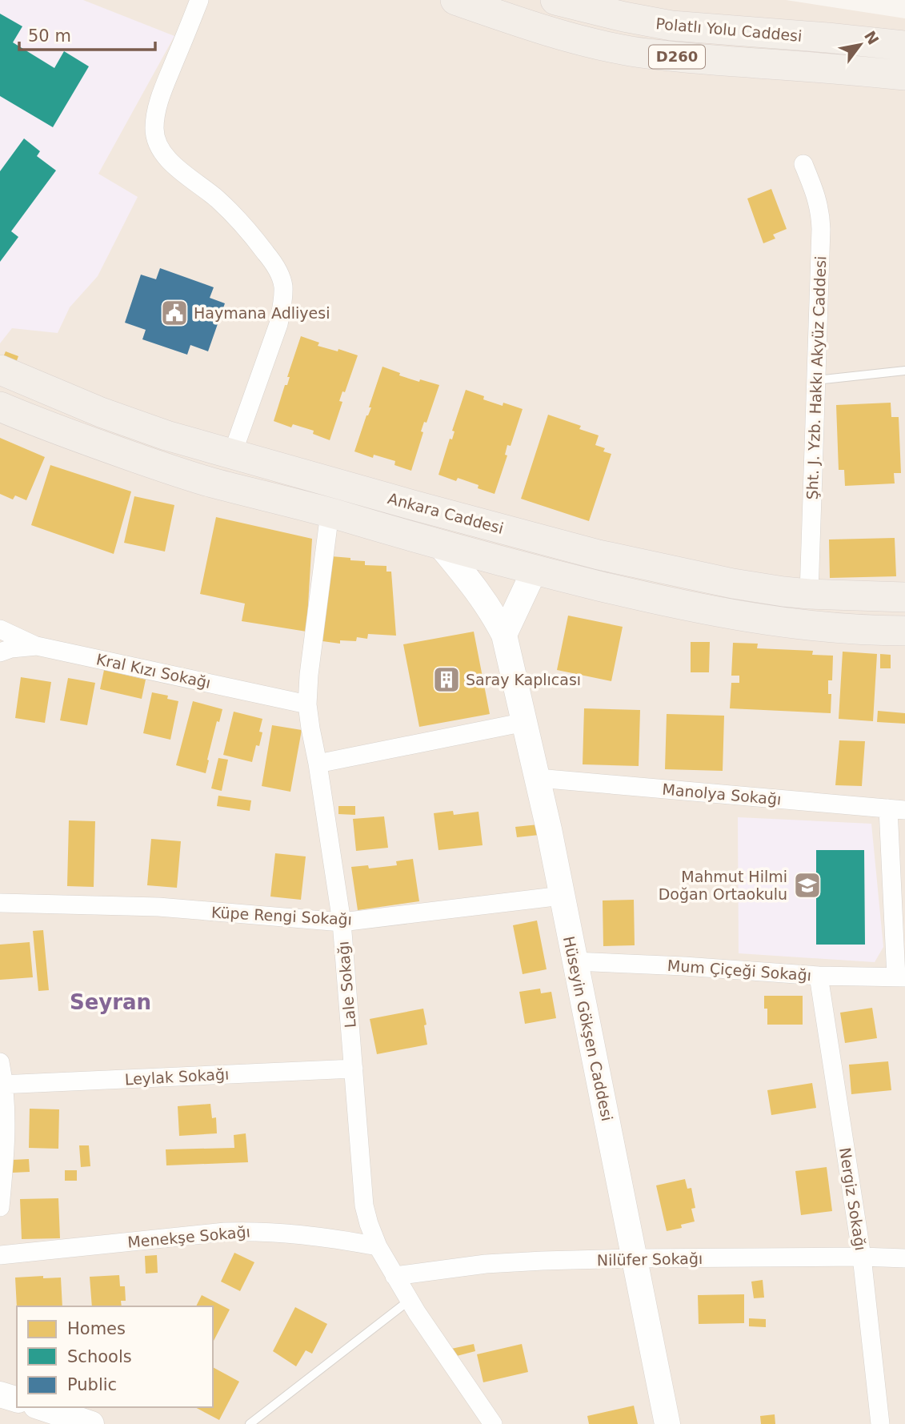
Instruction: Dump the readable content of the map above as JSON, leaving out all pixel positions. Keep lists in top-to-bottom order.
{
  "streets": {
    "main road": ["Polatlı Yolu Caddesi", "D260", "Ankara Caddesi"],
    "street": [
      "Şht. J. Yzb. Hakkı Akyüz Caddesi",
      "Kral Kızı Sokağı",
      "Manolya Sokağı",
      "Küpe Rengi Sokağı",
      "Mum Çiçeği Sokağı",
      "Lale Sokağı",
      "Hüseyin Gökşen Caddesi",
      "Leylak Sokağı",
      "Nergiz Sokağı",
      "Menekşe Sokağı",
      "Nilüfer Sokağı"
    ]
  },
  "crossings": [
    ["Şht. J. Yzb. Hakkı Akyüz Caddesi", "Ankara Caddesi"],
    ["Ankara Caddesi", "Lale Sokağı"],
    ["Ankara Caddesi", "Hüseyin Gökşen Caddesi"],
    ["Kral Kızı Sokağı", "Lale Sokağı"],
    ["Manolya Sokağı", "Hüseyin Gökşen Caddesi"],
    ["Küpe Rengi Sokağı", "Lale Sokağı"],
    ["Küpe Rengi Sokağı", "Hüseyin Gökşen Caddesi"],
    ["Mum Çiçeği Sokağı", "Hüseyin Gökşen Caddesi"],
    ["Mum Çiçeği Sokağı", "Nergiz Sokağı"],
    ["Lale Sokağı", "Leylak Sokağı"],
    ["Lale Sokağı", "Menekşe Sokağı"],
    ["Lale Sokağı", "Nilüfer Sokağı"],
    ["Hüseyin Gökşen Caddesi", "Nilüfer Sokağı"],
    ["Nergiz Sokağı", "Nilüfer Sokağı"]
  ],
  "districts": ["Seyran"],
  "places": {
    "public building": ["Haymana Adliyesi"],
    "building": ["Saray Kaplıcası"],
    "school or university": ["Mahmut Hilmi Doğan Ortaokulu"]
  },
  "legend": ["Homes", "Schools", "Public"],
  "scale_bar": "50 m",
  "north": "top right"
}
